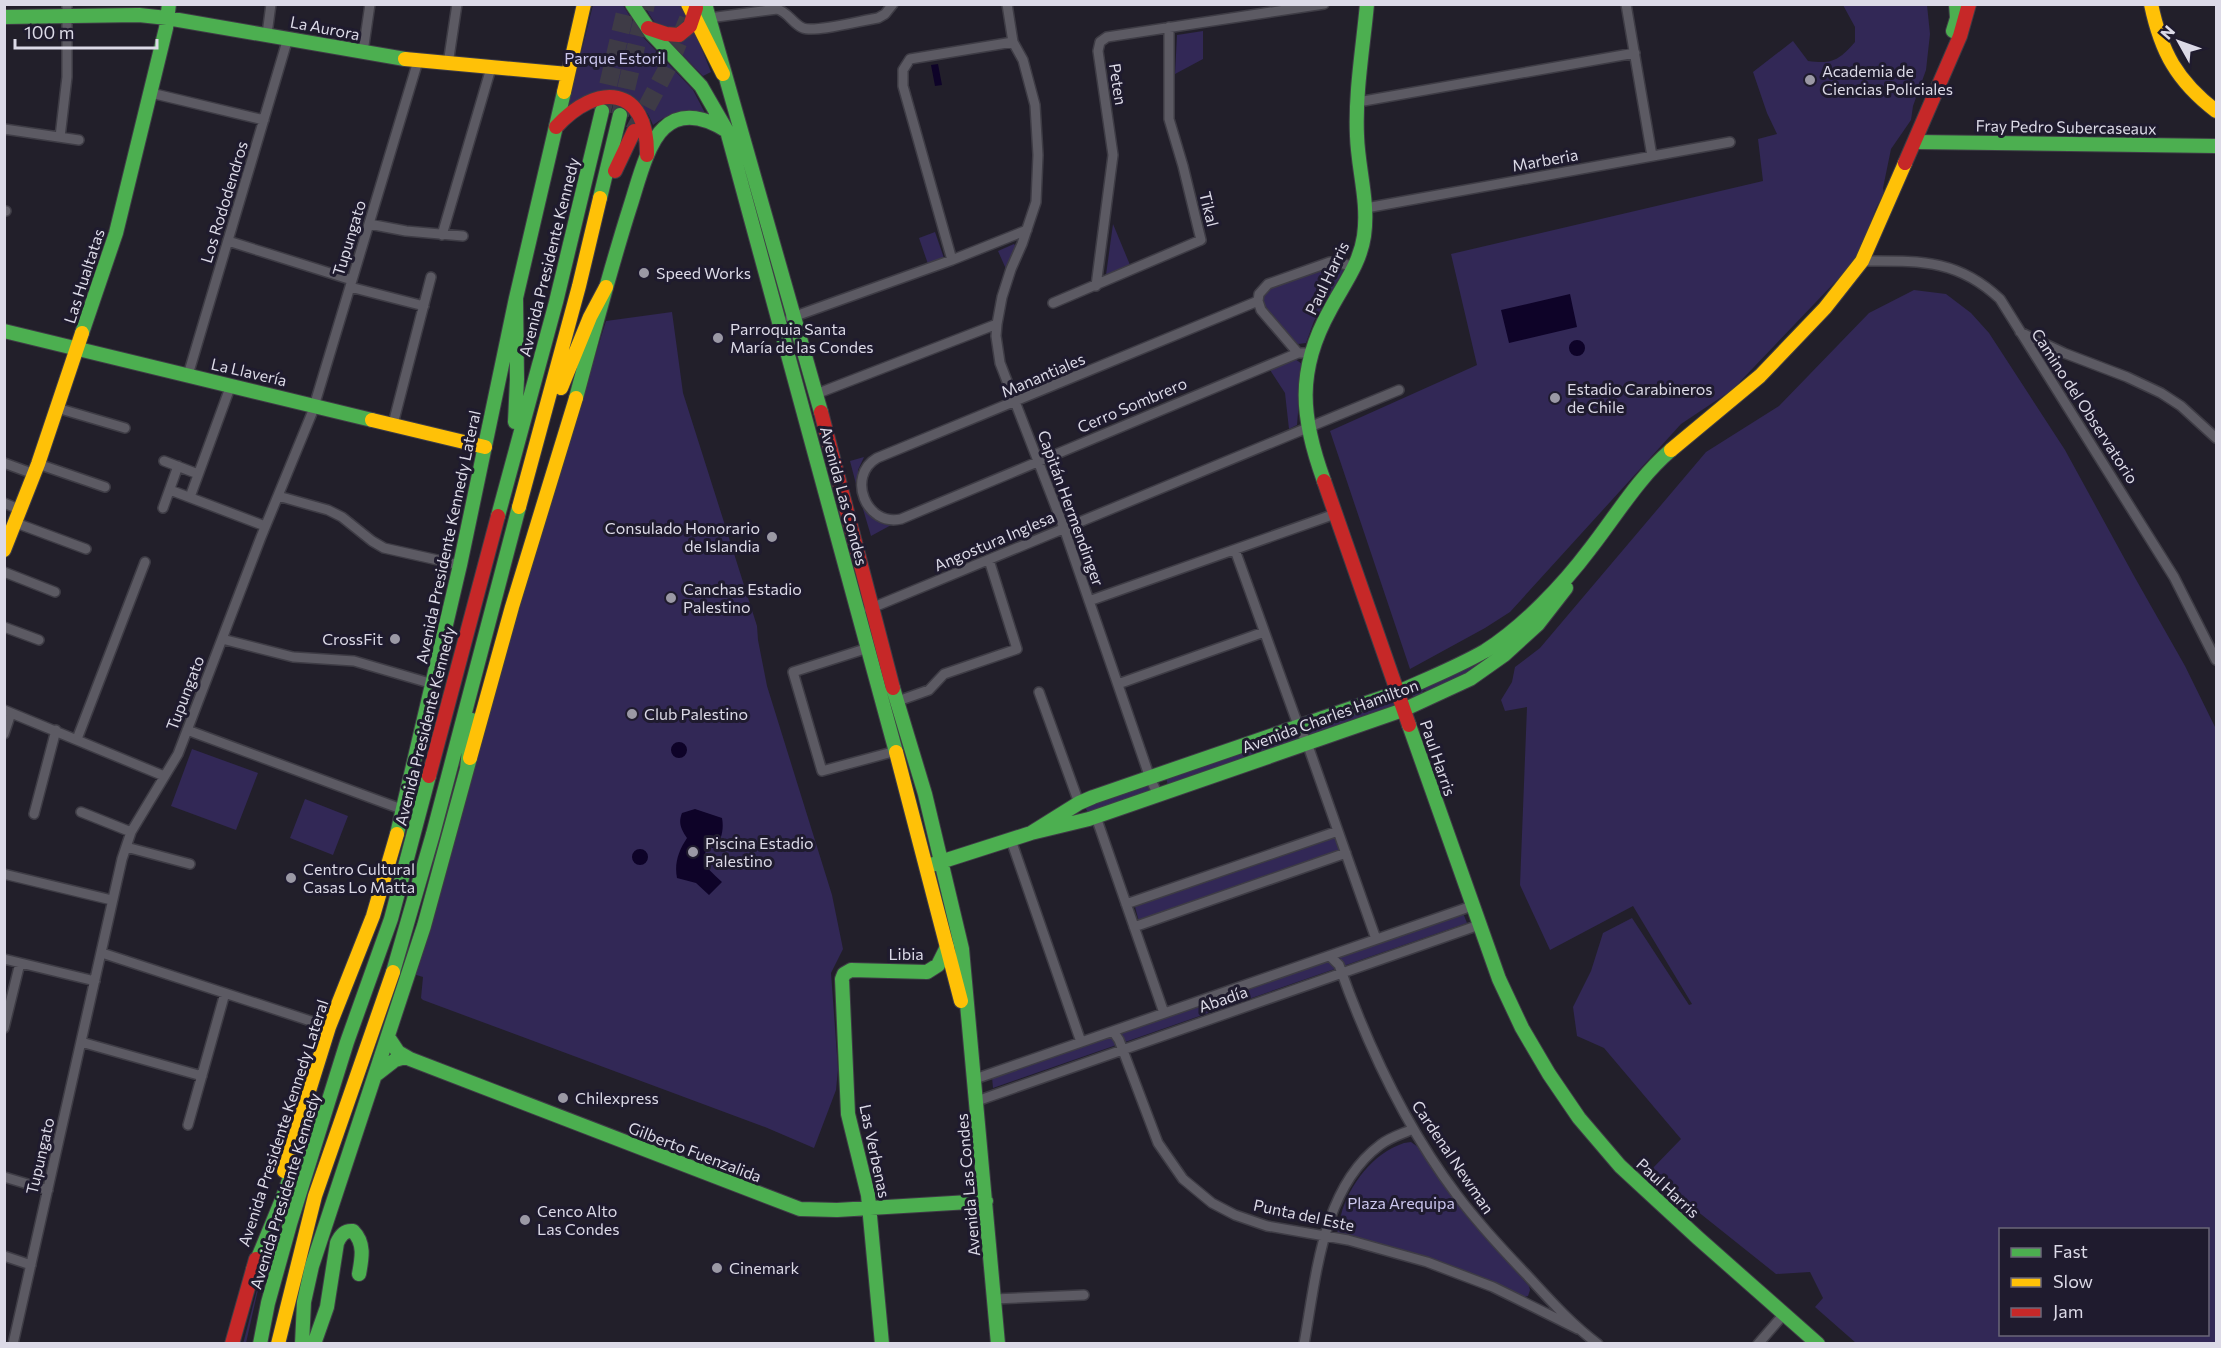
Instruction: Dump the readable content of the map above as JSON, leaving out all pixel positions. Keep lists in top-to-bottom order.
{
  "streets": {
    "main road": [
      "La Aurora",
      "Fray Pedro Subercaseaux",
      "Avenida Presidente Kennedy",
      "Las Hualtatas",
      "Paul Harris",
      "La Llavería",
      "Avenida Las Condes",
      "Avenida Presidente Kennedy Lateral",
      "Avenida Charles Hamilton",
      "Libia",
      "Las Verbenas",
      "Gilberto Fuenzalida"
    ],
    "street": [
      "Peten",
      "Marberia",
      "Los Rododendros",
      "Tikal",
      "Tupungato",
      "Manantiales",
      "Cerro Sombrero",
      "Camino del Observatorio",
      "Capitán Hermendinger",
      "Angostura Inglesa",
      "Abadía",
      "Cardenal Newman",
      "Punta del Este"
    ]
  },
  "crossings": [
    ["La Aurora", "Los Rododendros"],
    ["La Aurora", "Tupungato"],
    ["La Aurora", "Las Hualtatas"],
    ["La Aurora", "Avenida Presidente Kennedy Lateral"],
    ["Peten", "Tikal"],
    ["Fray Pedro Subercaseaux", "Avenida Charles Hamilton"],
    ["Marberia", "Paul Harris"],
    ["Los Rododendros", "La Llavería"],
    ["Tupungato", "La Llavería"],
    ["Las Hualtatas", "La Llavería"],
    ["Paul Harris", "Manantiales"],
    ["Paul Harris", "Cerro Sombrero"],
    ["Paul Harris", "Angostura Inglesa"],
    ["Paul Harris", "Avenida Charles Hamilton"],
    ["Paul Harris", "Abadía"],
    ["La Llavería", "Avenida Presidente Kennedy Lateral"],
    ["Manantiales", "Cerro Sombrero"],
    ["Manantiales", "Capitán Hermendinger"],
    ["Cerro Sombrero", "Capitán Hermendinger"],
    ["Camino del Observatorio", "Avenida Charles Hamilton"],
    ["Avenida Las Condes", "Angostura Inglesa"],
    ["Avenida Las Condes", "Avenida Charles Hamilton"],
    ["Avenida Las Condes", "Libia"],
    ["Avenida Las Condes", "Abadía"],
    ["Avenida Las Condes", "Gilberto Fuenzalida"],
    ["Capitán Hermendinger", "Angostura Inglesa"],
    ["Capitán Hermendinger", "Avenida Charles Hamilton"],
    ["Libia", "Las Verbenas"],
    ["Abadía", "Cardenal Newman"],
    ["Abadía", "Punta del Este"],
    ["Las Verbenas", "Gilberto Fuenzalida"],
    ["Cardenal Newman", "Punta del Este"]
  ],
  "parks": ["Parque Estoril", "Plaza Arequipa"],
  "places": [
    "Academia de Ciencias Policiales",
    "Speed Works",
    "Parroquia Santa María de las Condes",
    "Estadio Carabineros de Chile",
    "Consulado Honorario de Islandia",
    "Canchas Estadio Palestino",
    "CrossFit",
    "Club Palestino",
    "Piscina Estadio Palestino",
    "Centro Cultural Casas Lo Matta",
    "Chilexpress",
    "Cenco Alto Las Condes",
    "Cinemark"
  ],
  "legend": ["Fast", "Slow", "Jam"],
  "scale_bar": "100 m",
  "north": "top left"
}
